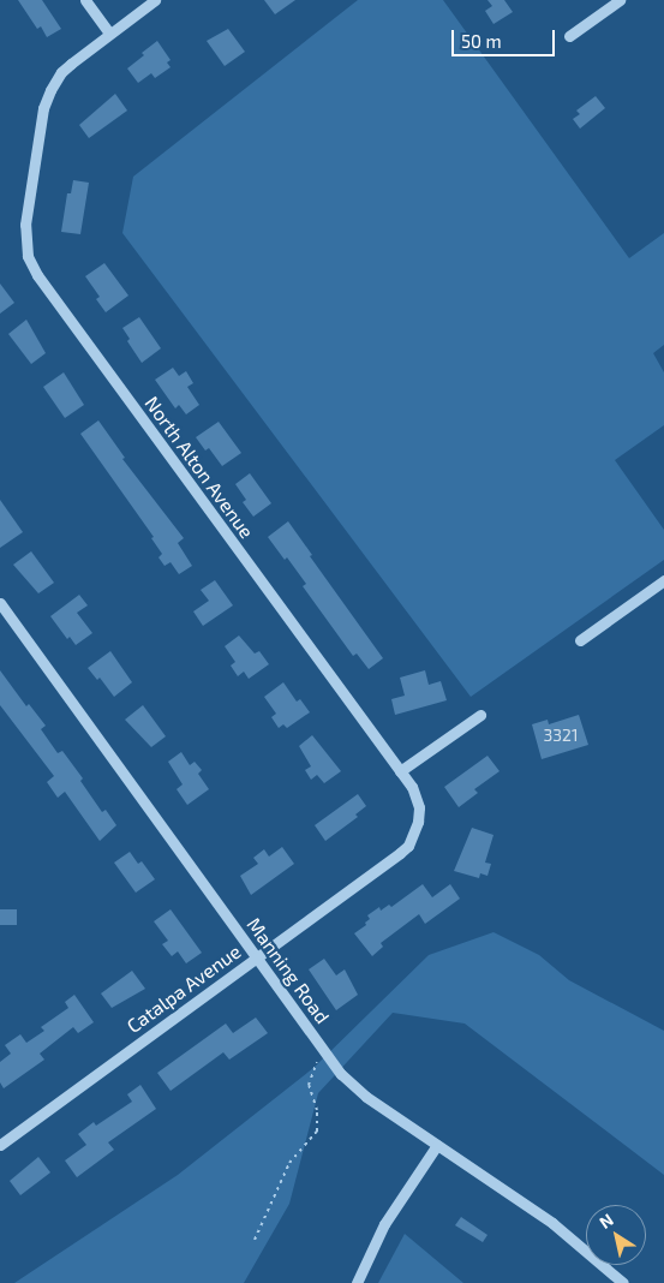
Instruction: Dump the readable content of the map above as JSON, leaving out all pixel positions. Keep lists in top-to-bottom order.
{
  "streets": {
    "street": ["North Alton Avenue", "Manning Road", "Catalpa Avenue"]
  },
  "crossings": [
    ["North Alton Avenue", "Catalpa Avenue"],
    ["Manning Road", "Catalpa Avenue"]
  ],
  "house_numbers": ["3321"],
  "scale_bar": "50 m",
  "north": "top left"
}
